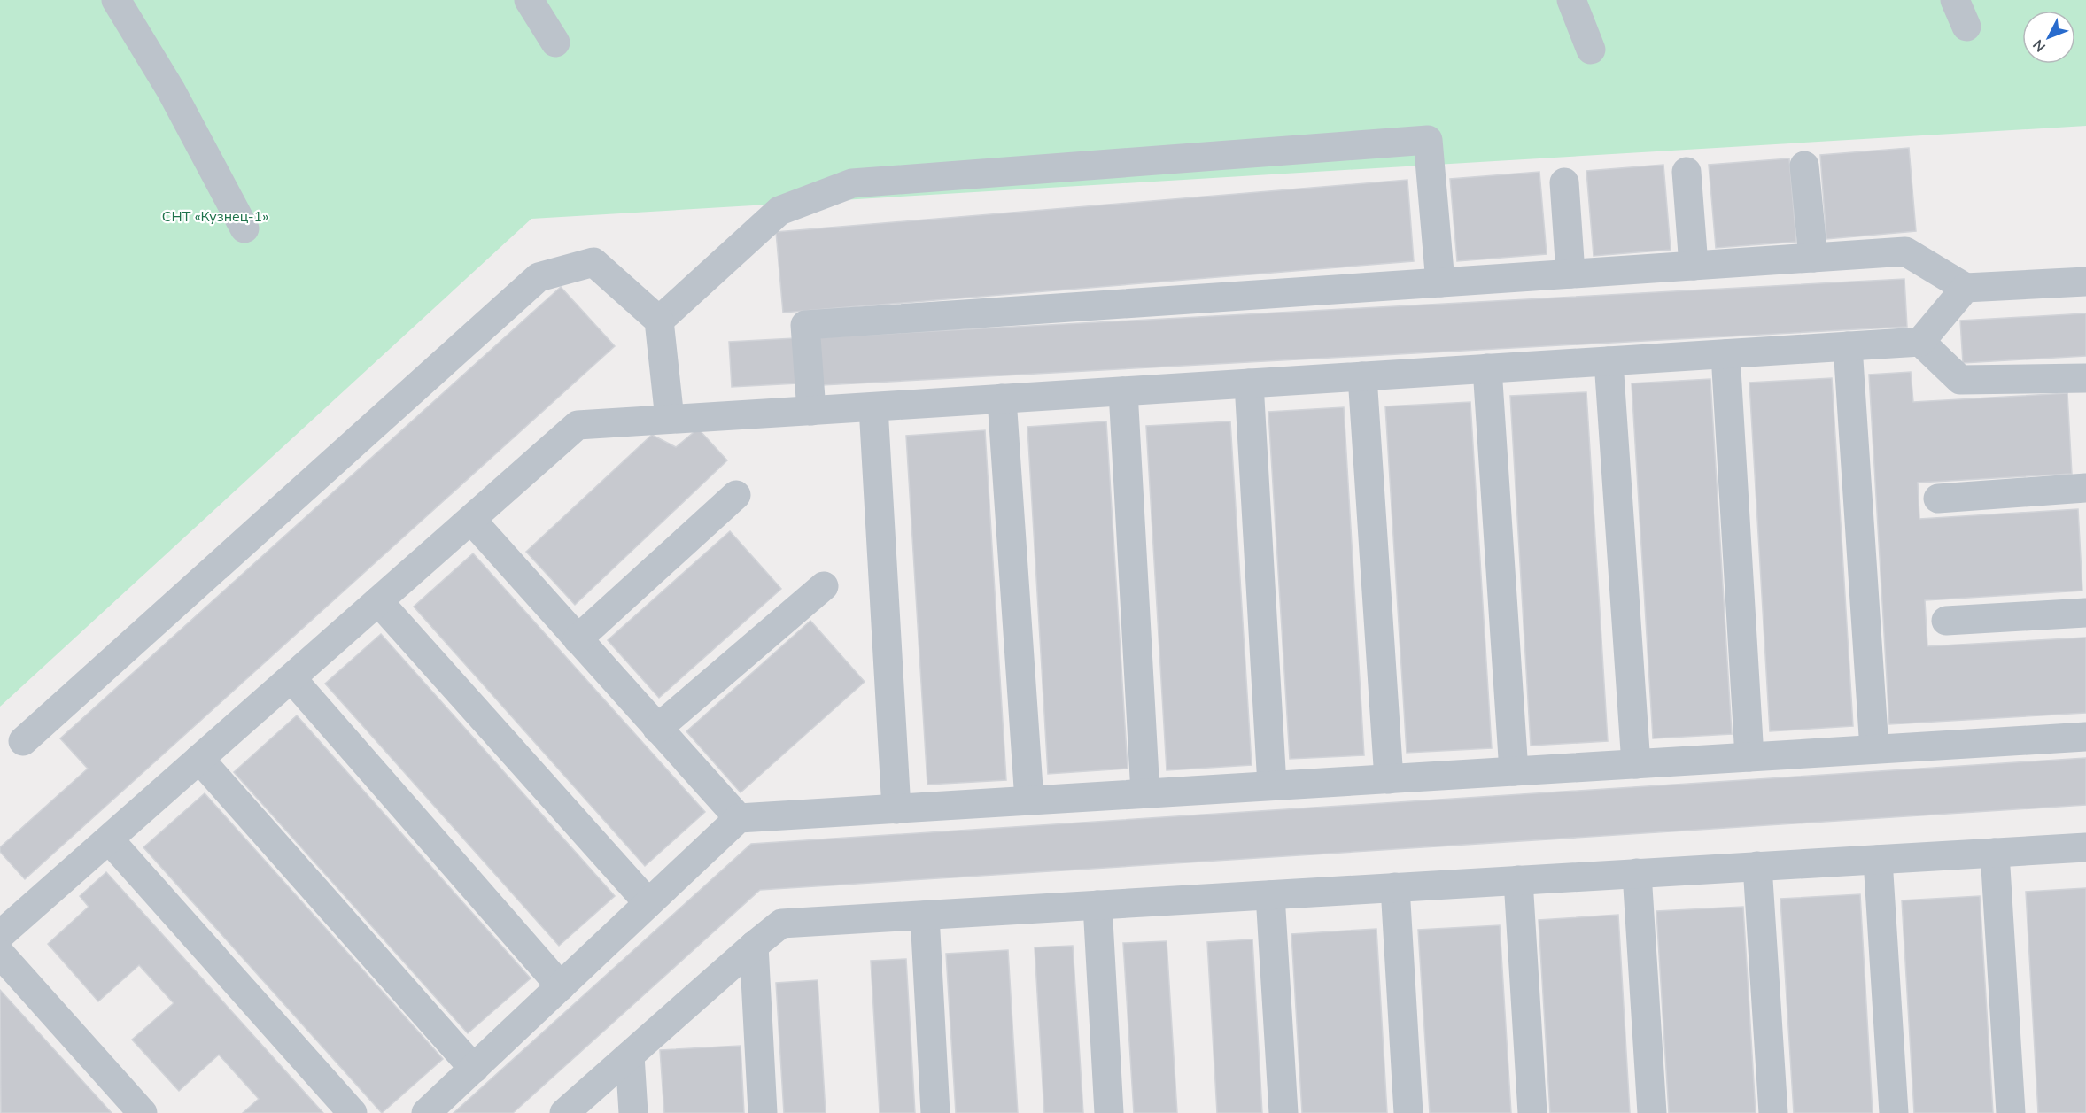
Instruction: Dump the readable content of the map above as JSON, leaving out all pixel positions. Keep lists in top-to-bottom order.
{
  "parks": ["СНТ «Кузнец-1»"],
  "north": "bottom left"
}
